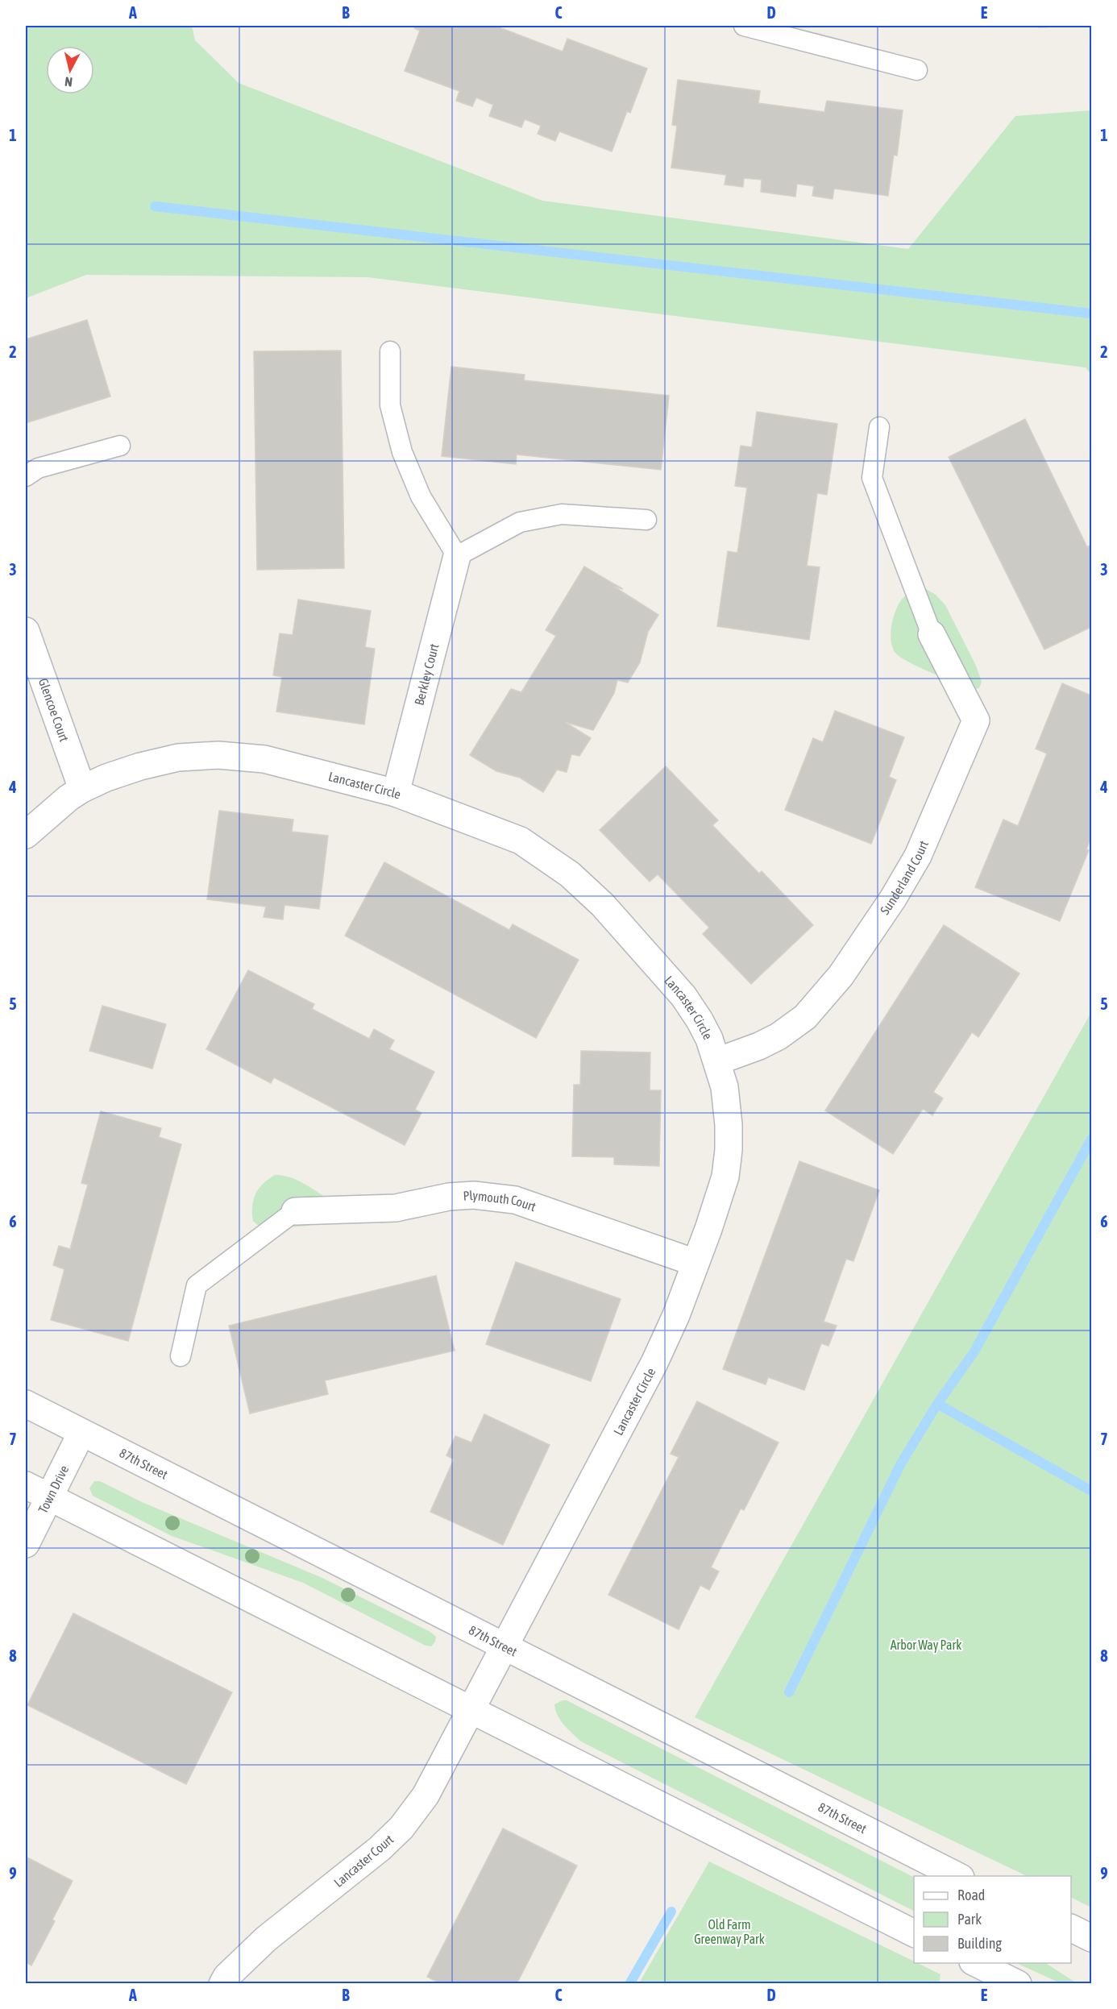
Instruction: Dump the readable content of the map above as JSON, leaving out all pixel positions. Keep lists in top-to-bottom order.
{
  "streets": {
    "street": [
      "Berkley Court",
      "Glencoe Court",
      "Lancaster Circle",
      "Sunderland Court",
      "Plymouth Court",
      "87th Street",
      "Town Drive",
      "Lancaster Court"
    ]
  },
  "crossings": [
    ["Berkley Court", "Lancaster Circle"],
    ["Glencoe Court", "Lancaster Circle"],
    ["Lancaster Circle", "Sunderland Court"],
    ["Lancaster Circle", "Plymouth Court"],
    ["Lancaster Circle", "87th Street"],
    ["Lancaster Circle", "Lancaster Court"],
    ["87th Street", "Town Drive"]
  ],
  "parks": ["Arbor Way Park", "Old Farm Greenway Park"],
  "legend": ["Road", "Park", "Building"],
  "north": "bottom",
  "grid": {
    "columns": [
      "A",
      "B",
      "C",
      "D",
      "E"
    ],
    "rows": [
      "1",
      "2",
      "3",
      "4",
      "5",
      "6",
      "7",
      "8",
      "9"
    ]
  }
}
